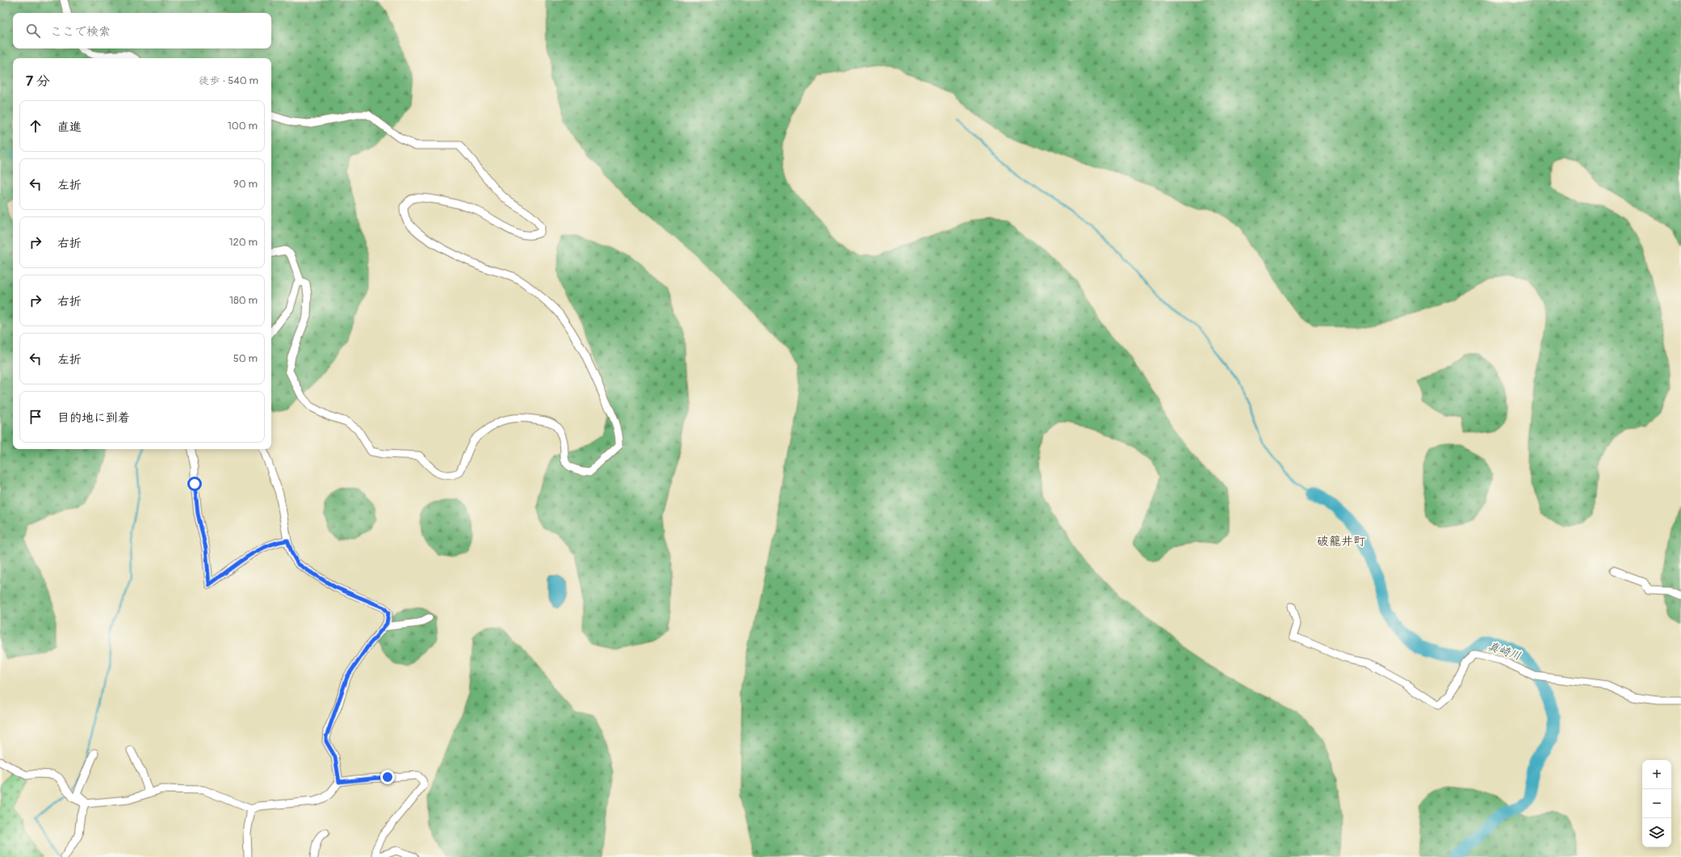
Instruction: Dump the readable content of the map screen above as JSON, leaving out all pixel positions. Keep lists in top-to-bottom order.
{
  "districts": ["破籠井町"],
  "water": ["真崎川"],
  "page": {
    "search": "ここで検索",
    "heading": ["7 分", "徒歩 · 540 m"],
    "list": [
      ["直進", "100 m"],
      ["左折", "90 m"],
      ["右折", "120 m"],
      ["右折", "180 m"],
      ["左折", "50 m"],
      "目的地に到着"
    ],
    "map_buttons": ["+", "−"]
  }
}
